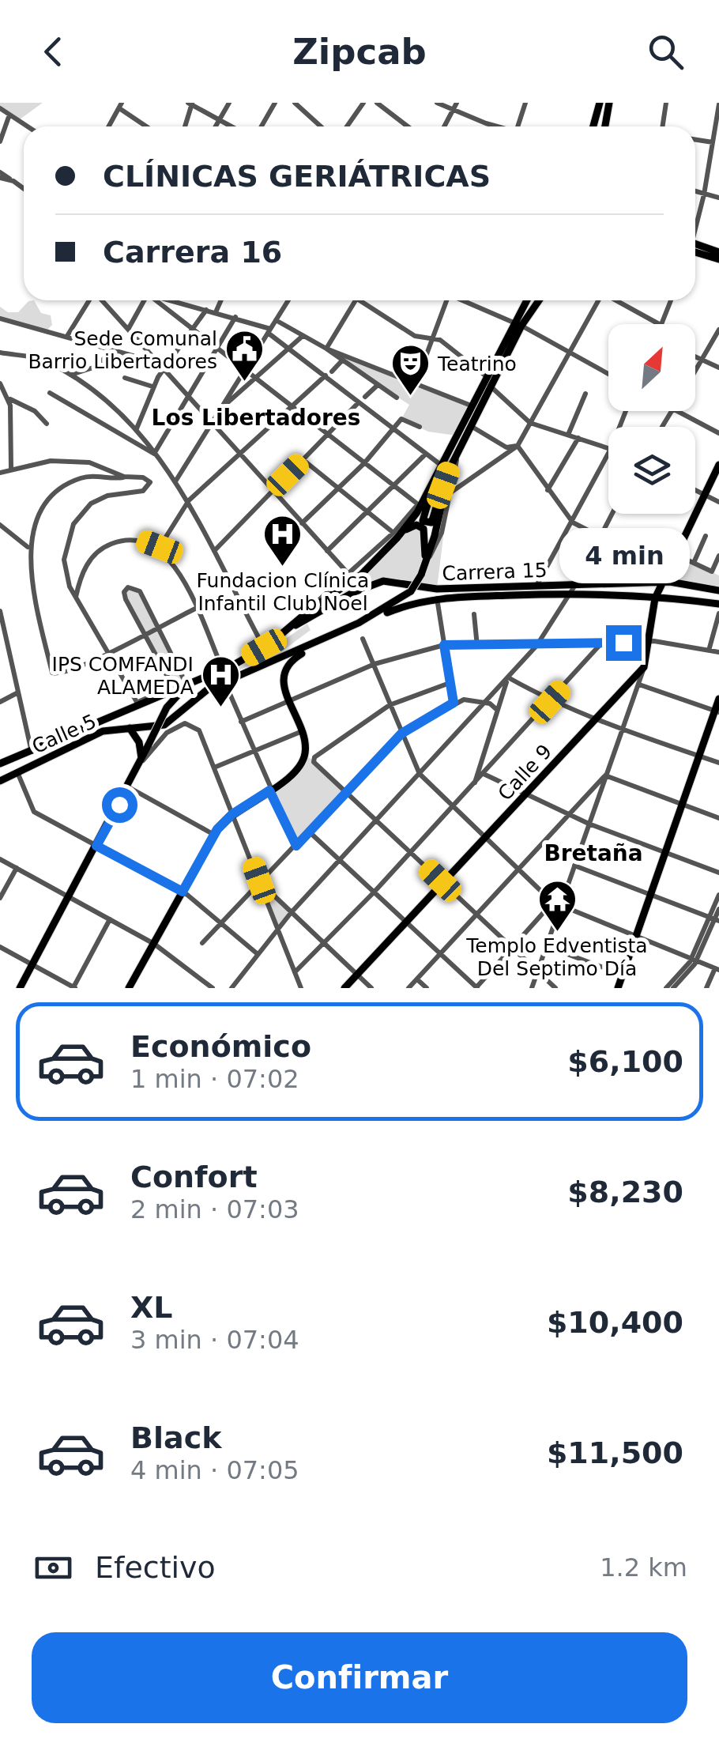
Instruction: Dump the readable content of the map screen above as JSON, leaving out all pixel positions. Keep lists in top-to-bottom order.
{
  "streets": {
    "main road": ["Carrera 15", "Calle 5", "Calle 9"]
  },
  "crossings": [
    ["Carrera 15", "Calle 5"],
    ["Carrera 15", "Calle 9"]
  ],
  "districts": ["Los Libertadores", "Bretaña"],
  "places": {
    "public building": ["Sede Comunal Barrio Libertadores"],
    "theatre": ["Teatrino"],
    "hospital": ["Fundacion Clínica Infantil Club Noel", "IPS COMFANDI ALAMEDA"],
    "temple": ["Templo Edventista Del Septimo Día"]
  },
  "north": "top right",
  "page": {
    "header": "Zipcab",
    "banner": ["CLÍNICAS GERIÁTRICAS", "Carrera 16"],
    "bubble": "4 min",
    "list": [
      {
        "name": "Económico",
        "note": "1 min · 07:02",
        "value": "$6,100"
      },
      {
        "name": "Confort",
        "note": "2 min · 07:03",
        "value": "$8,230"
      },
      {
        "name": "XL",
        "note": "3 min · 07:04",
        "value": "$10,400"
      },
      {
        "name": "Black",
        "note": "4 min · 07:05",
        "value": "$11,500"
      }
    ],
    "pay": ["Efectivo", "1.2 km"],
    "buttons": "Confirmar"
  }
}
